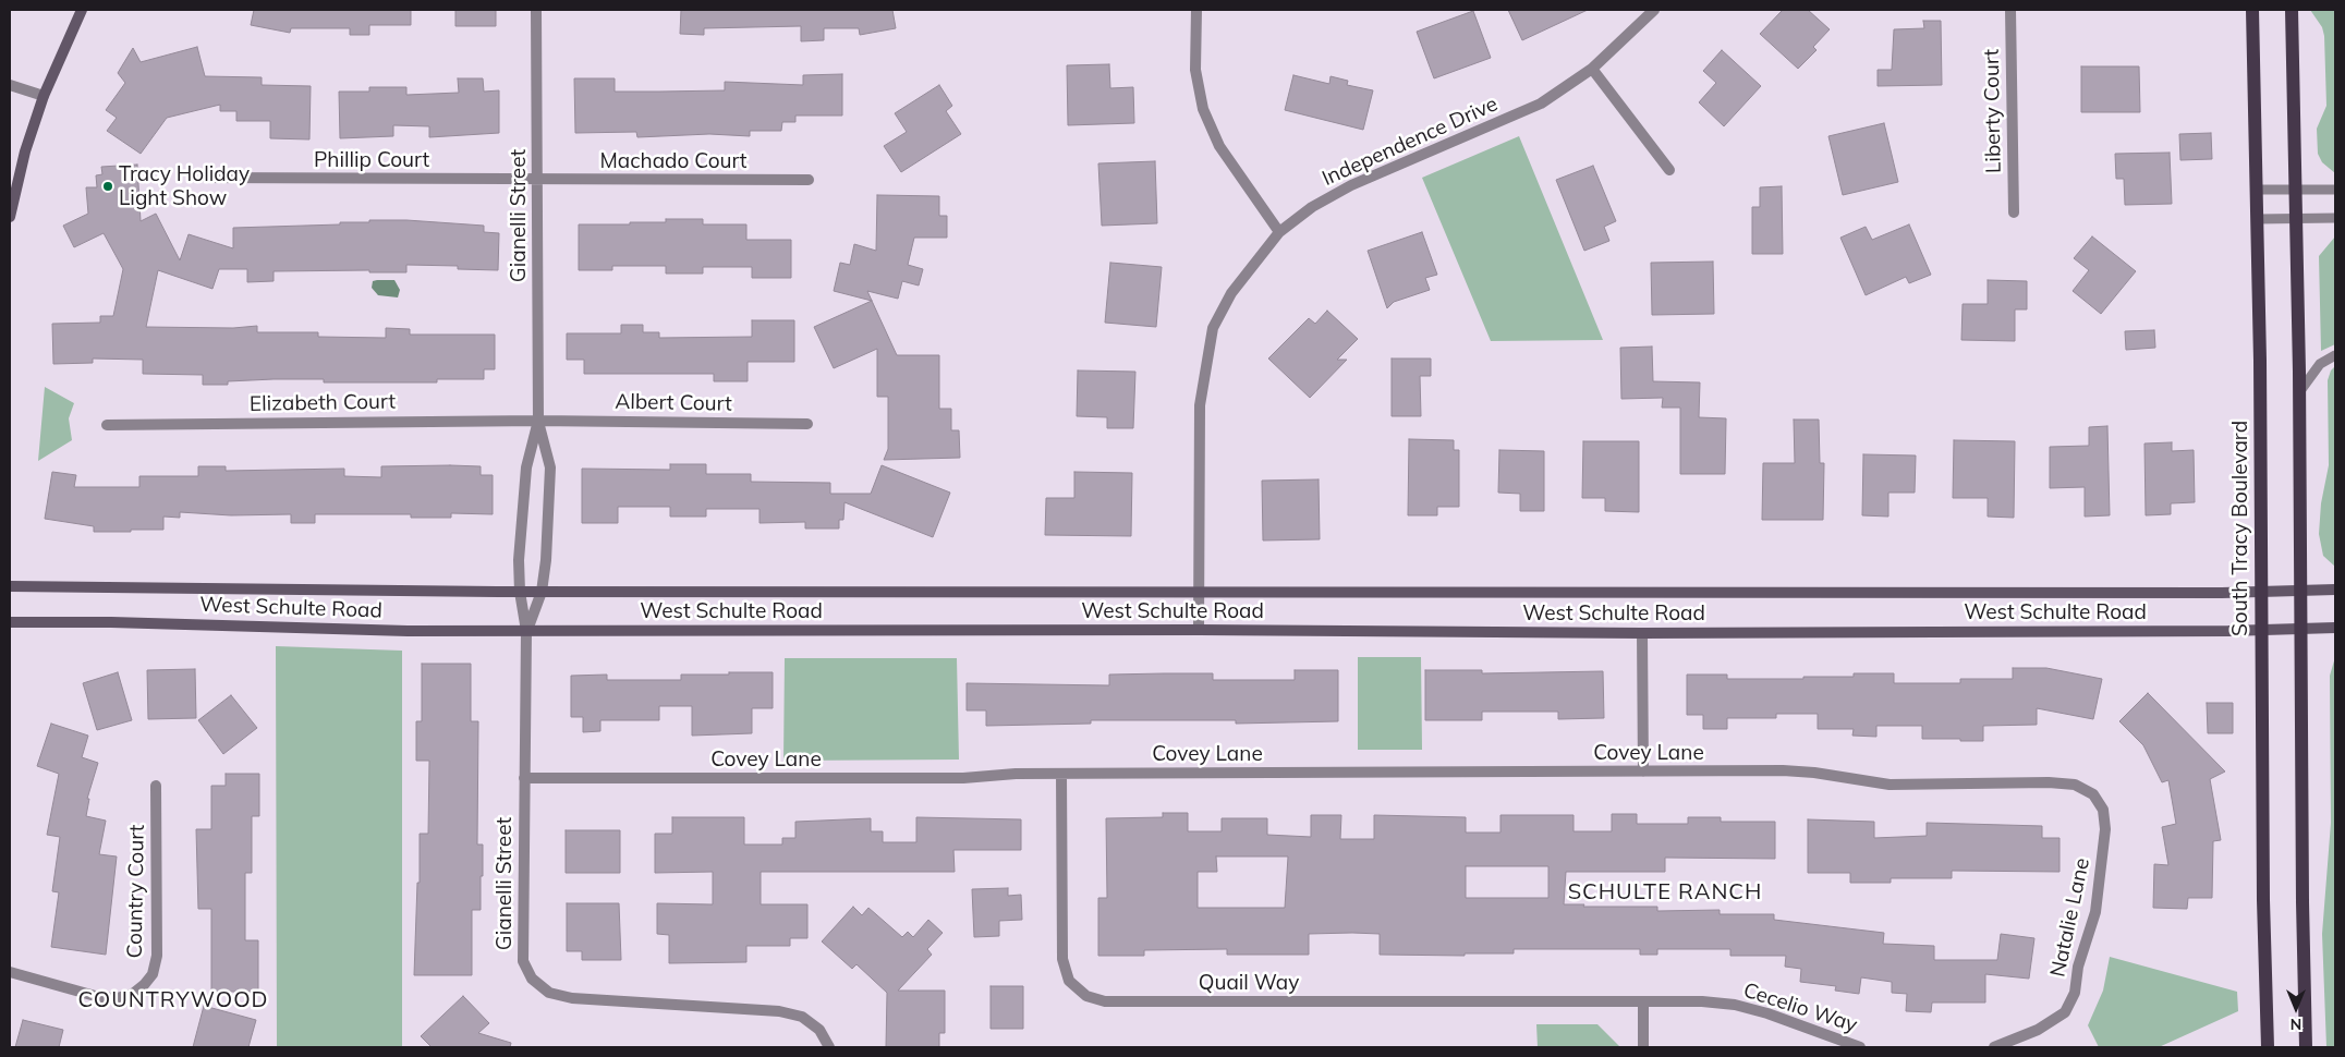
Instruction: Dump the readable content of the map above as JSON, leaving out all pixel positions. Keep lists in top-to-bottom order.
{
  "streets": {
    "main road": ["South Tracy Boulevard", "West Schulte Road"],
    "street": [
      "Liberty Court",
      "Independence Drive",
      "Phillip Court",
      "Machado Court",
      "Gianelli Street",
      "Elizabeth Court",
      "Albert Court",
      "Covey Lane",
      "Country Court",
      "Natalie Lane",
      "Quail Way",
      "Cecelio Way"
    ]
  },
  "crossings": [
    ["Independence Drive", "West Schulte Road"],
    ["Phillip Court", "Machado Court"],
    ["Phillip Court", "Gianelli Street"],
    ["Machado Court", "Gianelli Street"],
    ["Gianelli Street", "Elizabeth Court"],
    ["Gianelli Street", "Albert Court"],
    ["Gianelli Street", "West Schulte Road"],
    ["Gianelli Street", "Covey Lane"],
    ["Elizabeth Court", "Albert Court"],
    ["South Tracy Boulevard", "West Schulte Road"],
    ["Covey Lane", "Natalie Lane"],
    ["Covey Lane", "Quail Way"],
    ["Quail Way", "Cecelio Way"]
  ],
  "districts": ["SCHULTE RANCH", "COUNTRYWOOD"],
  "places": ["Tracy Holiday Light Show"],
  "north": "bottom"
}
